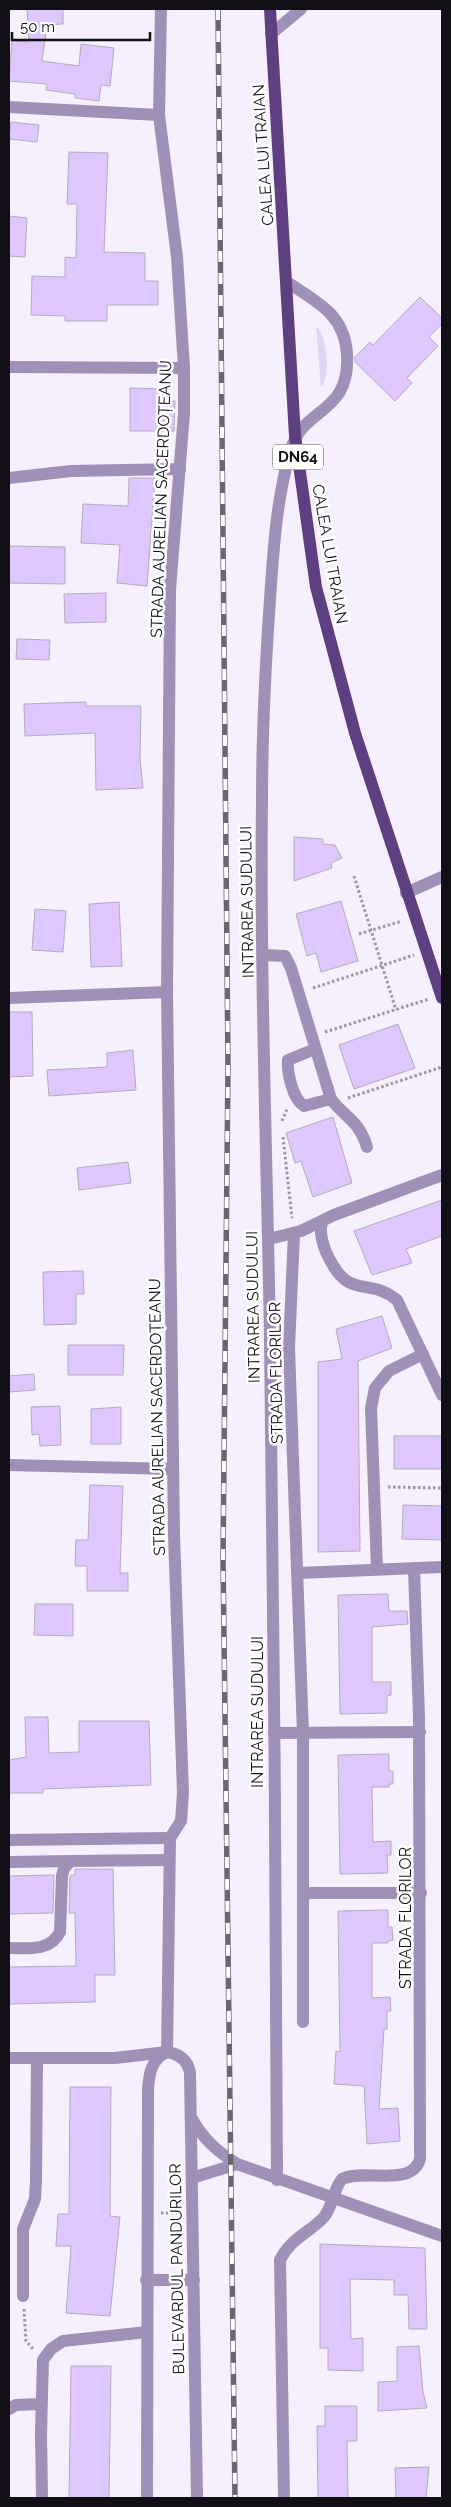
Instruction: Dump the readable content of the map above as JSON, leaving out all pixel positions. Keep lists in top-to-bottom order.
{
  "streets": {
    "main road": ["CALEA LUI TRAIAN", "DN64"],
    "street": [
      "STRADA AURELIAN SACERDOȚEANU",
      "INTRAREA SUDULUI",
      "STRADA FLORILOR",
      "BULEVARDUL PANDURILOR"
    ]
  },
  "crossings": [
    ["CALEA LUI TRAIAN", "INTRAREA SUDULUI"]
  ],
  "scale_bar": "50 m"
}
